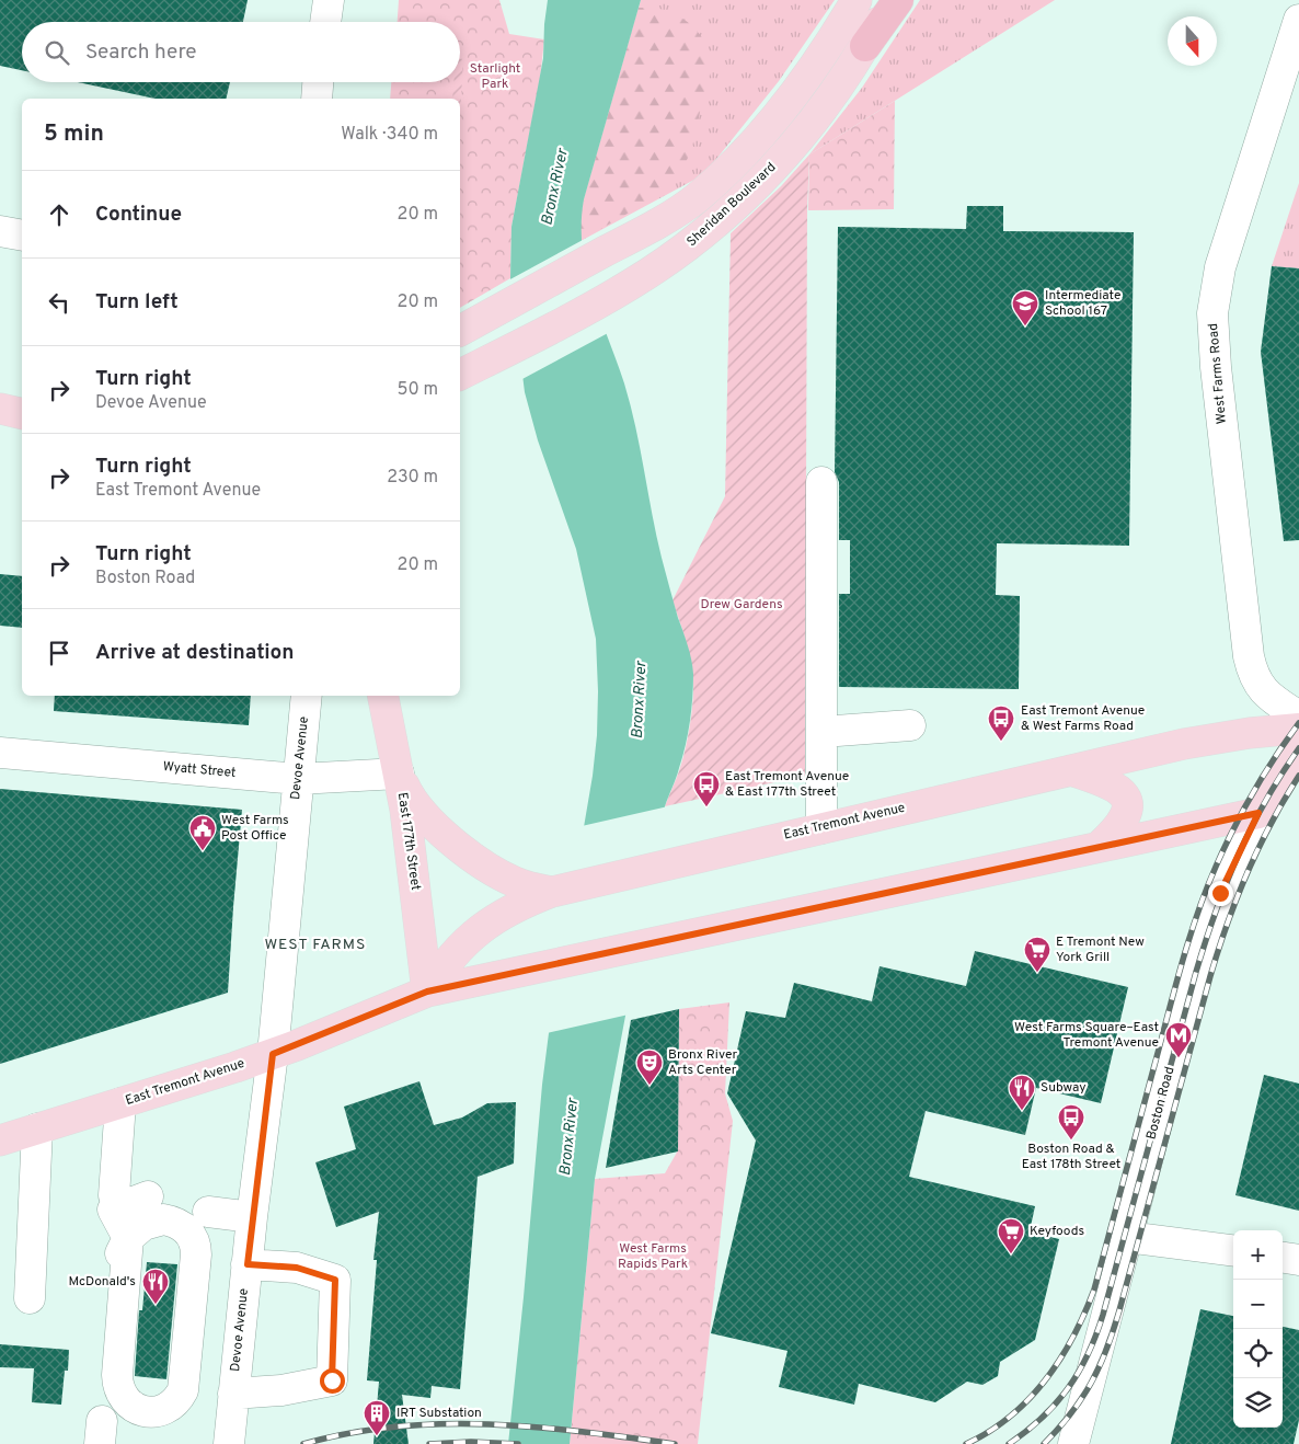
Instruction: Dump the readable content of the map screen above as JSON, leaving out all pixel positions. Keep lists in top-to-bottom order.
{
  "streets": {
    "main road": [
      "Sheridan Boulevard",
      "East Tremont Avenue",
      "East 177th Street",
      "Boston Road"
    ],
    "street": ["West Farms Road", "Devoe Avenue", "Wyatt Street"]
  },
  "crossings": [
    ["Devoe Avenue", "Wyatt Street"],
    ["Devoe Avenue", "East Tremont Avenue"],
    ["Wyatt Street", "East 177th Street"],
    ["East Tremont Avenue", "East 177th Street"],
    ["East Tremont Avenue", "Boston Road"]
  ],
  "districts": ["WEST FARMS"],
  "water": ["Bronx River"],
  "parks": ["Starlight Park", "Drew Gardens", "West Farms Rapids Park"],
  "places": {
    "school or university": ["Intermediate School 167"],
    "bus stop": ["East Tremont Avenue & West Farms Road", "East Tremont Avenue & East 177th Street", "Boston Road & East 178th Street"],
    "public building": ["West Farms Post Office"],
    "supermarket": ["E Tremont New York Grill", "Keyfoods"],
    "metro station": ["West Farms Square–East Tremont Avenue"],
    "theatre": ["Bronx River Arts Center"],
    "restaurant": ["Subway", "McDonald's"],
    "building": ["IRT Substation"]
  },
  "north": "bottom",
  "page": {
    "search": "Search here",
    "heading": ["5 min", "Walk · 340 m"],
    "list": [
      ["Continue", "20 m"],
      ["Turn left", "20 m"],
      ["Turn right", "Devoe Avenue", "50 m"],
      ["Turn right", "East Tremont Avenue", "230 m"],
      ["Turn right", "Boston Road", "20 m"],
      "Arrive at destination"
    ],
    "map_buttons": ["+", "−"]
  }
}
